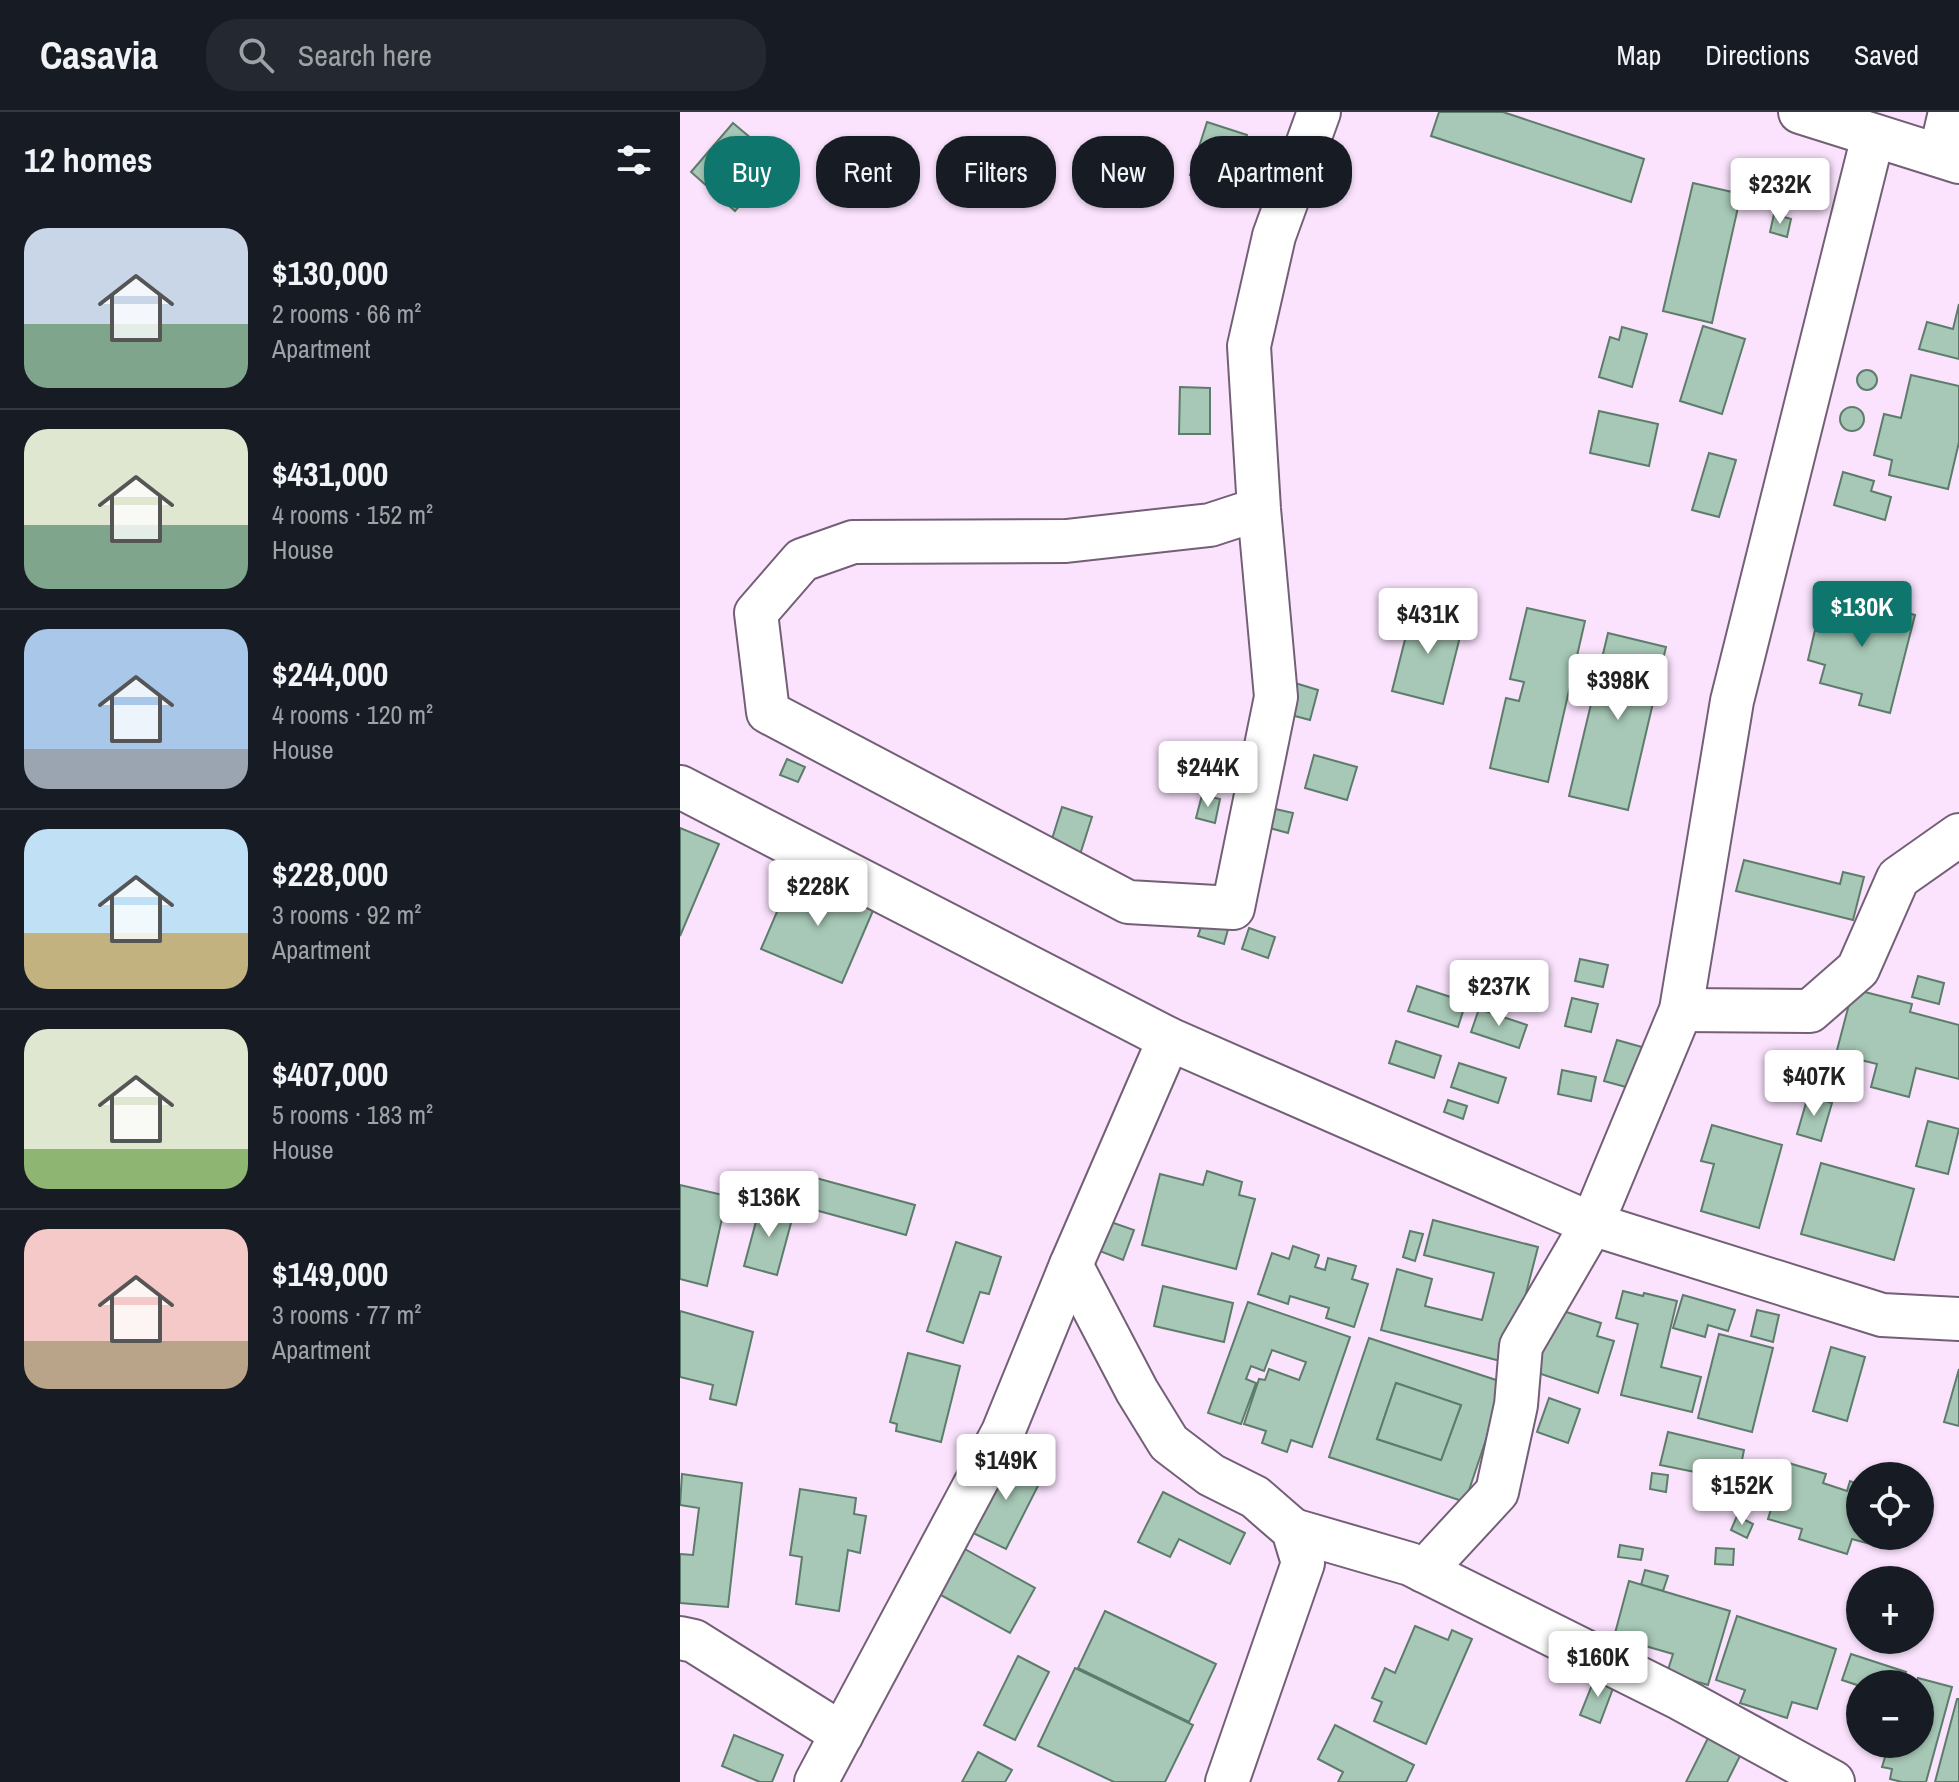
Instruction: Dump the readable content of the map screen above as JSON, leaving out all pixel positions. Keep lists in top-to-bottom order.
{
  "page": {
    "header": "Casavia",
    "search": "Search here",
    "nav": ["Map", "Directions", "Saved"],
    "heading": "12 homes",
    "chip": [
      "Buy",
      "Rent",
      "Filters",
      "New",
      "Apartment"
    ],
    "price": [
      "$232K",
      "$130K",
      "$431K",
      "$398K",
      "$244K",
      "$228K",
      "$237K",
      "$407K",
      "$136K",
      "$149K",
      "$152K",
      "$160K"
    ],
    "list": [
      {
        "name": "$130,000",
        "note": "2 rooms · 66 m² · Apartment"
      },
      {
        "name": "$431,000",
        "note": "4 rooms · 152 m² · House"
      },
      {
        "name": "$244,000",
        "note": "4 rooms · 120 m² · House"
      },
      {
        "name": "$228,000",
        "note": "3 rooms · 92 m² · Apartment"
      },
      {
        "name": "$407,000",
        "note": "5 rooms · 183 m² · House"
      },
      {
        "name": "$149,000",
        "note": "3 rooms · 77 m² · Apartment"
      }
    ],
    "map_buttons": ["+", "−"]
  }
}
